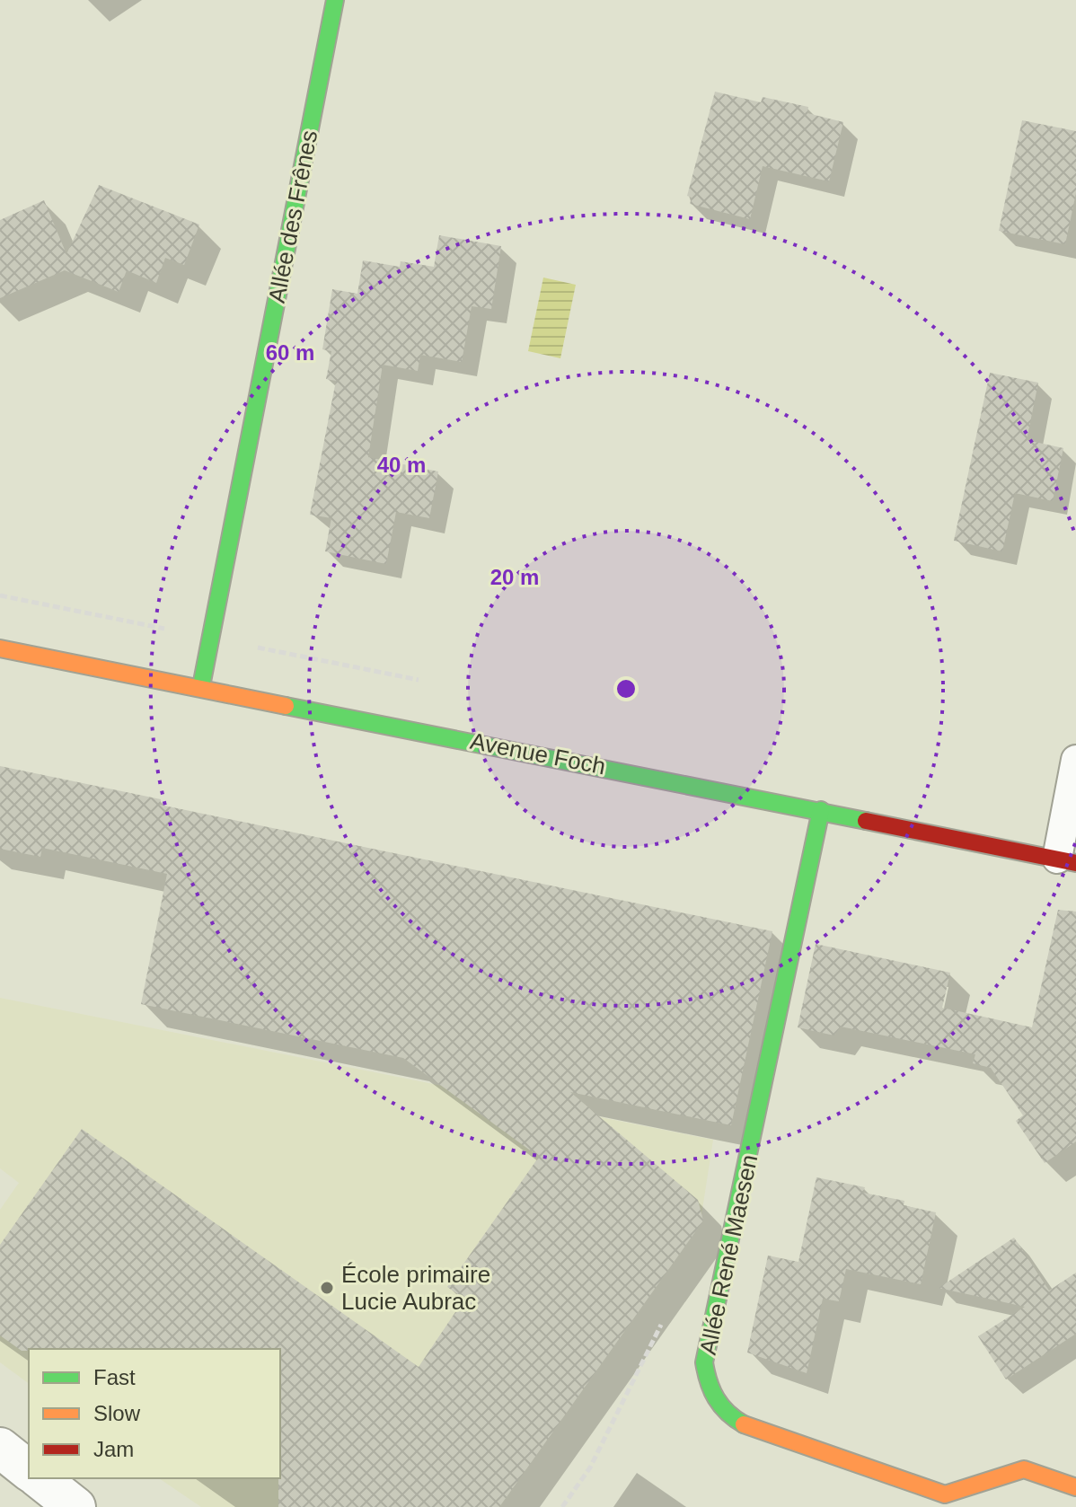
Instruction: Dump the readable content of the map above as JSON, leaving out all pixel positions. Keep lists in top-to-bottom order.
{
  "streets": {
    "street": ["Allée des Frênes", "Avenue Foch", "Allée René Maesen"]
  },
  "crossings": [
    ["Allée des Frênes", "Avenue Foch"],
    ["Avenue Foch", "Allée René Maesen"]
  ],
  "places": ["École primaire Lucie Aubrac"],
  "legend": ["Fast", "Slow", "Jam"],
  "rings": ["60 m", "40 m", "20 m"]
}
